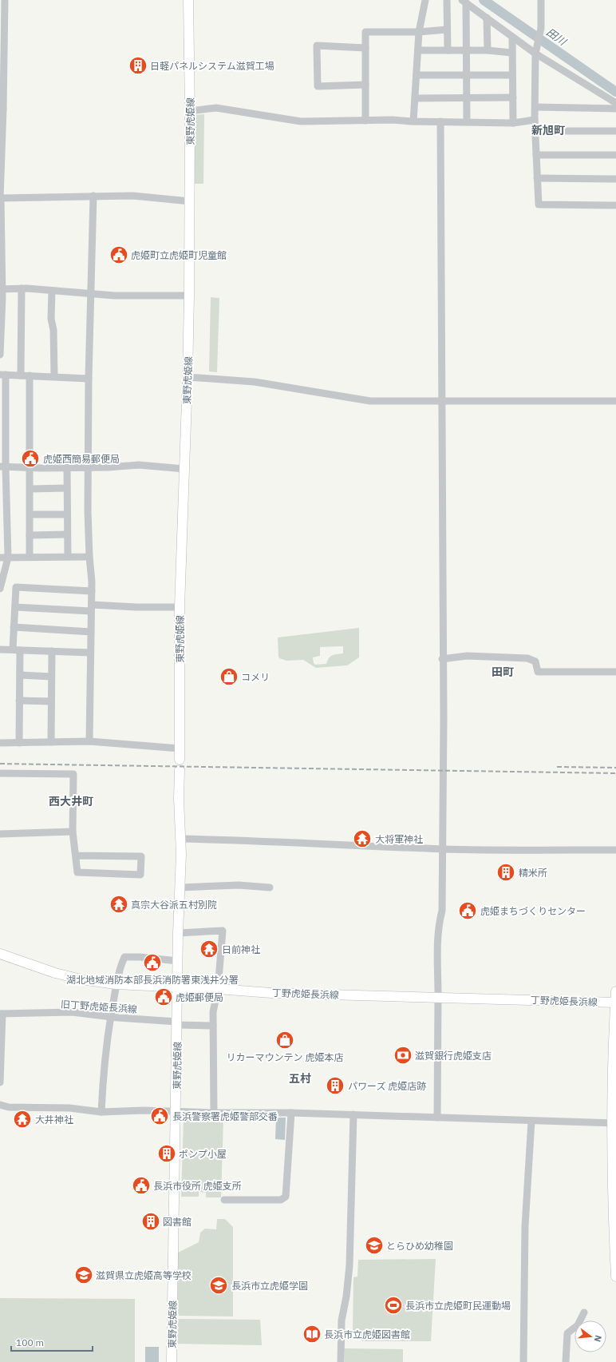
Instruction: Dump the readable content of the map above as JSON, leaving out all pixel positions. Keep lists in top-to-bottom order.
{
  "streets": {
    "main road": ["東野虎姫線", "丁野虎姫長浜線"],
    "street": ["旧丁野虎姫長浜線"]
  },
  "crossings": [
    ["東野虎姫線", "丁野虎姫長浜線"],
    ["東野虎姫線", "旧丁野虎姫長浜線"]
  ],
  "districts": [
    "新旭町",
    "田町",
    "西大井町",
    "五村"
  ],
  "water": ["田川"],
  "places": {
    "building": [
      "日軽パネルシステム滋賀工場",
      "精米所",
      "パワーズ 虎姫店跡",
      "ポンプ小屋",
      "図書館"
    ],
    "public building": [
      "虎姫町立虎姫町児童館",
      "虎姫西簡易郵便局",
      "虎姫まちづくりセンター",
      "湖北地域消防本部長浜消防署東浅井分署",
      "虎姫郵便局",
      "長浜警察署虎姫警部交番",
      "長浜市役所 虎姫支所"
    ],
    "shop": ["コメリ", "リカーマウンテン 虎姫本店"],
    "temple": [
      "大将軍神社",
      "真宗大谷派五村別院",
      "日前神社",
      "大井神社"
    ],
    "bank": ["滋賀銀行虎姫支店"],
    "school or university": ["とらひめ幼稚園", "滋賀県立虎姫高等学校", "長浜市立虎姫学園"],
    "sports": ["長浜市立虎姫町民運動場"],
    "library": ["長浜市立虎姫図書館"]
  },
  "scale_bar": "100 m",
  "north": "right"
}
